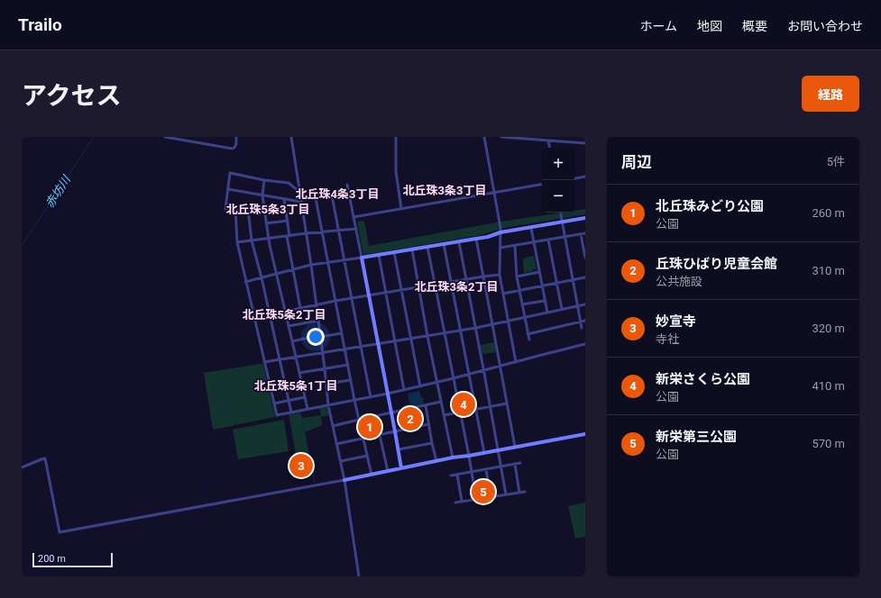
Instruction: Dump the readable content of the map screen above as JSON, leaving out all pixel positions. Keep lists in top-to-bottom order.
{
  "districts": [
    "北丘珠3条3丁目",
    "北丘珠4条3丁目",
    "北丘珠5条3丁目",
    "北丘珠3条2丁目",
    "北丘珠5条2丁目",
    "北丘珠5条1丁目"
  ],
  "water": ["赤坊川"],
  "scale_bar": "200 m",
  "page": {
    "header": "Trailo",
    "nav": [
      "ホーム",
      "地図",
      "概要",
      "お問い合わせ"
    ],
    "title": "アクセス",
    "buttons": "経路",
    "heading": ["周辺", "5件"],
    "map_buttons": ["+", "−"],
    "list": [
      {
        "mark": "1",
        "name": "北丘珠みどり公園",
        "note": "公園",
        "value": "260 m"
      },
      {
        "mark": "2",
        "name": "丘珠ひばり児童会館",
        "note": "公共施設",
        "value": "310 m"
      },
      {
        "mark": "3",
        "name": "妙宣寺",
        "note": "寺社",
        "value": "320 m"
      },
      {
        "mark": "4",
        "name": "新栄さくら公園",
        "note": "公園",
        "value": "410 m"
      },
      {
        "mark": "5",
        "name": "新栄第三公園",
        "note": "公園",
        "value": "570 m"
      }
    ],
    "pins": [
      "4",
      "2",
      "1",
      "3",
      "5"
    ],
    "scale": "200 m"
  }
}
